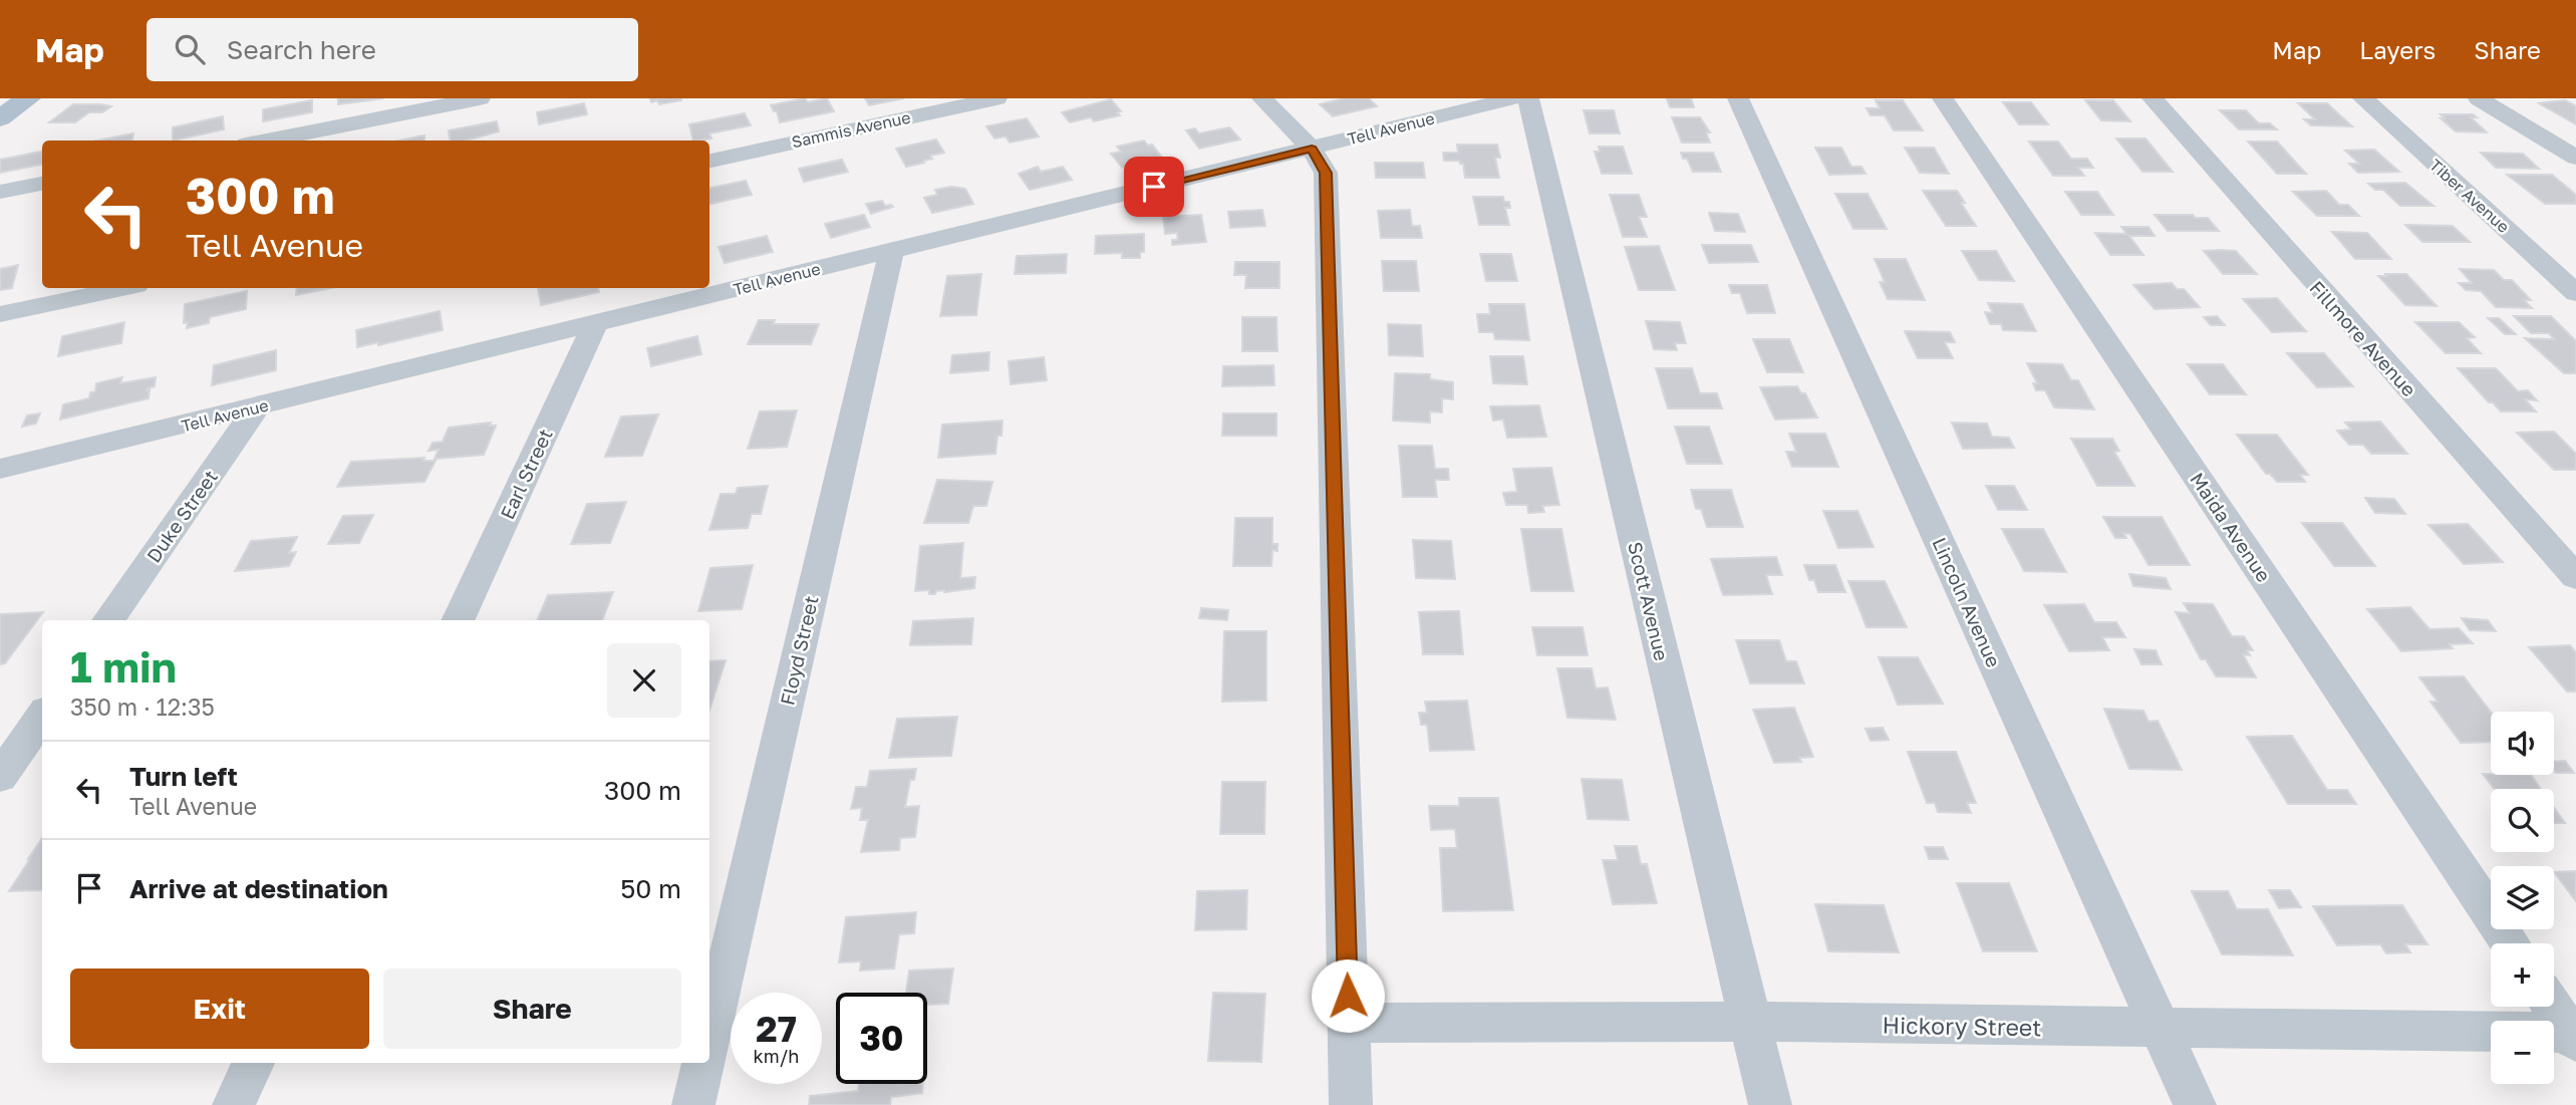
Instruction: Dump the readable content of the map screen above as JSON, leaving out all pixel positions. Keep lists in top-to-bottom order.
{
  "streets": {
    "street": [
      "Tell Avenue",
      "Sammis Avenue",
      "Tiber Avenue",
      "Fillmore Avenue",
      "Earl Street",
      "Duke Street",
      "Maida Avenue",
      "Scott Avenue",
      "Lincoln Avenue",
      "Floyd Street",
      "Hickory Street"
    ]
  },
  "crossings": [
    ["Tell Avenue", "Earl Street"],
    ["Tell Avenue", "Duke Street"],
    ["Tell Avenue", "Floyd Street"],
    ["Scott Avenue", "Hickory Street"],
    ["Lincoln Avenue", "Hickory Street"]
  ],
  "page": {
    "header": "Map",
    "search": "Search here",
    "nav": ["Map", "Layers", "Share"],
    "turn": ["300 m", "Tell Avenue"],
    "heading": ["1 min", "350 m · 12:35"],
    "map_buttons": ["+", "−"],
    "list": [
      {
        "name": "Turn left",
        "note": "Tell Avenue",
        "value": "300 m"
      },
      {
        "name": "Arrive at destination",
        "value": "50 m"
      }
    ],
    "buttons": ["Exit", "Share"],
    "speed": "27 km/h",
    "limit": "30"
  }
}
